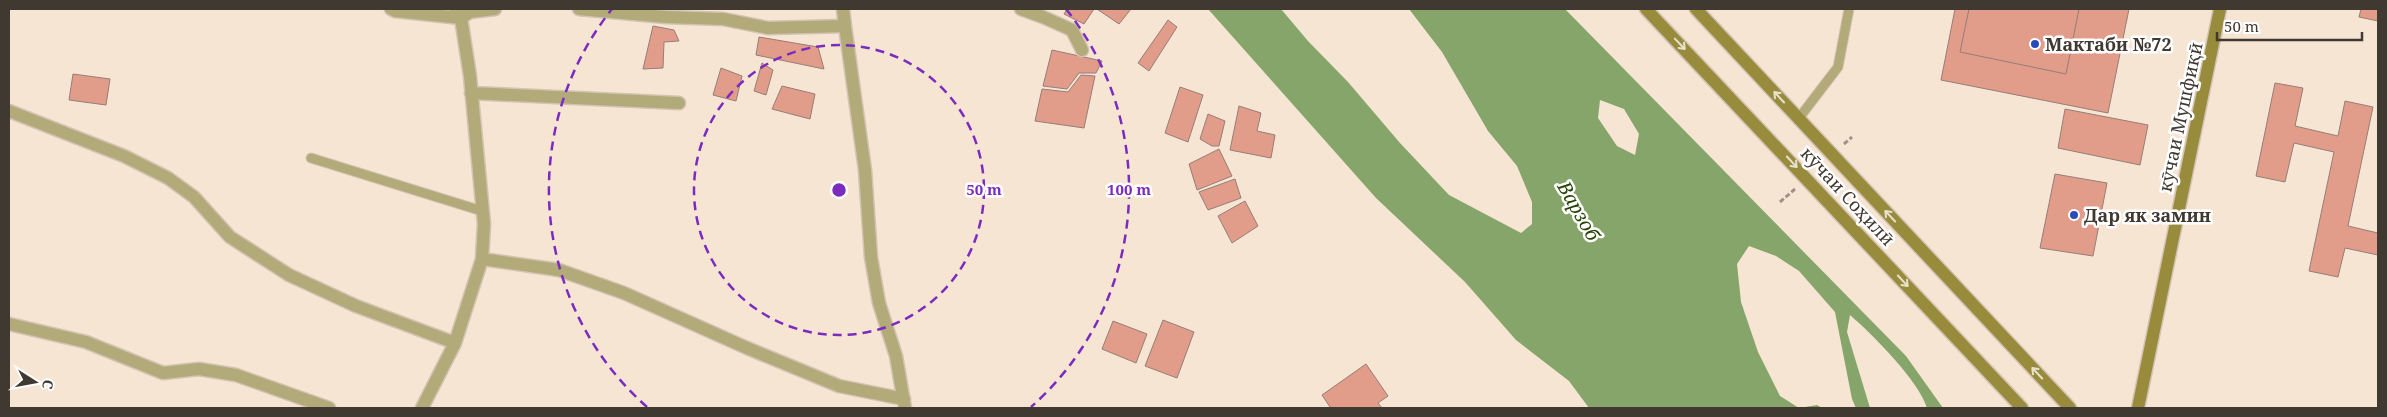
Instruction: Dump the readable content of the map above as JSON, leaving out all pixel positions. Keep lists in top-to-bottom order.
{
  "streets": {
    "main road": ["кӯчаи Мушфиқӣ", "кӯчаи Соҳилӣ"]
  },
  "water": ["Варзоб"],
  "places": ["Мактаби №72", "Дар як замин"],
  "scale_bar": "50 m",
  "north": "right",
  "rings": ["50 m", "100 m"]
}
